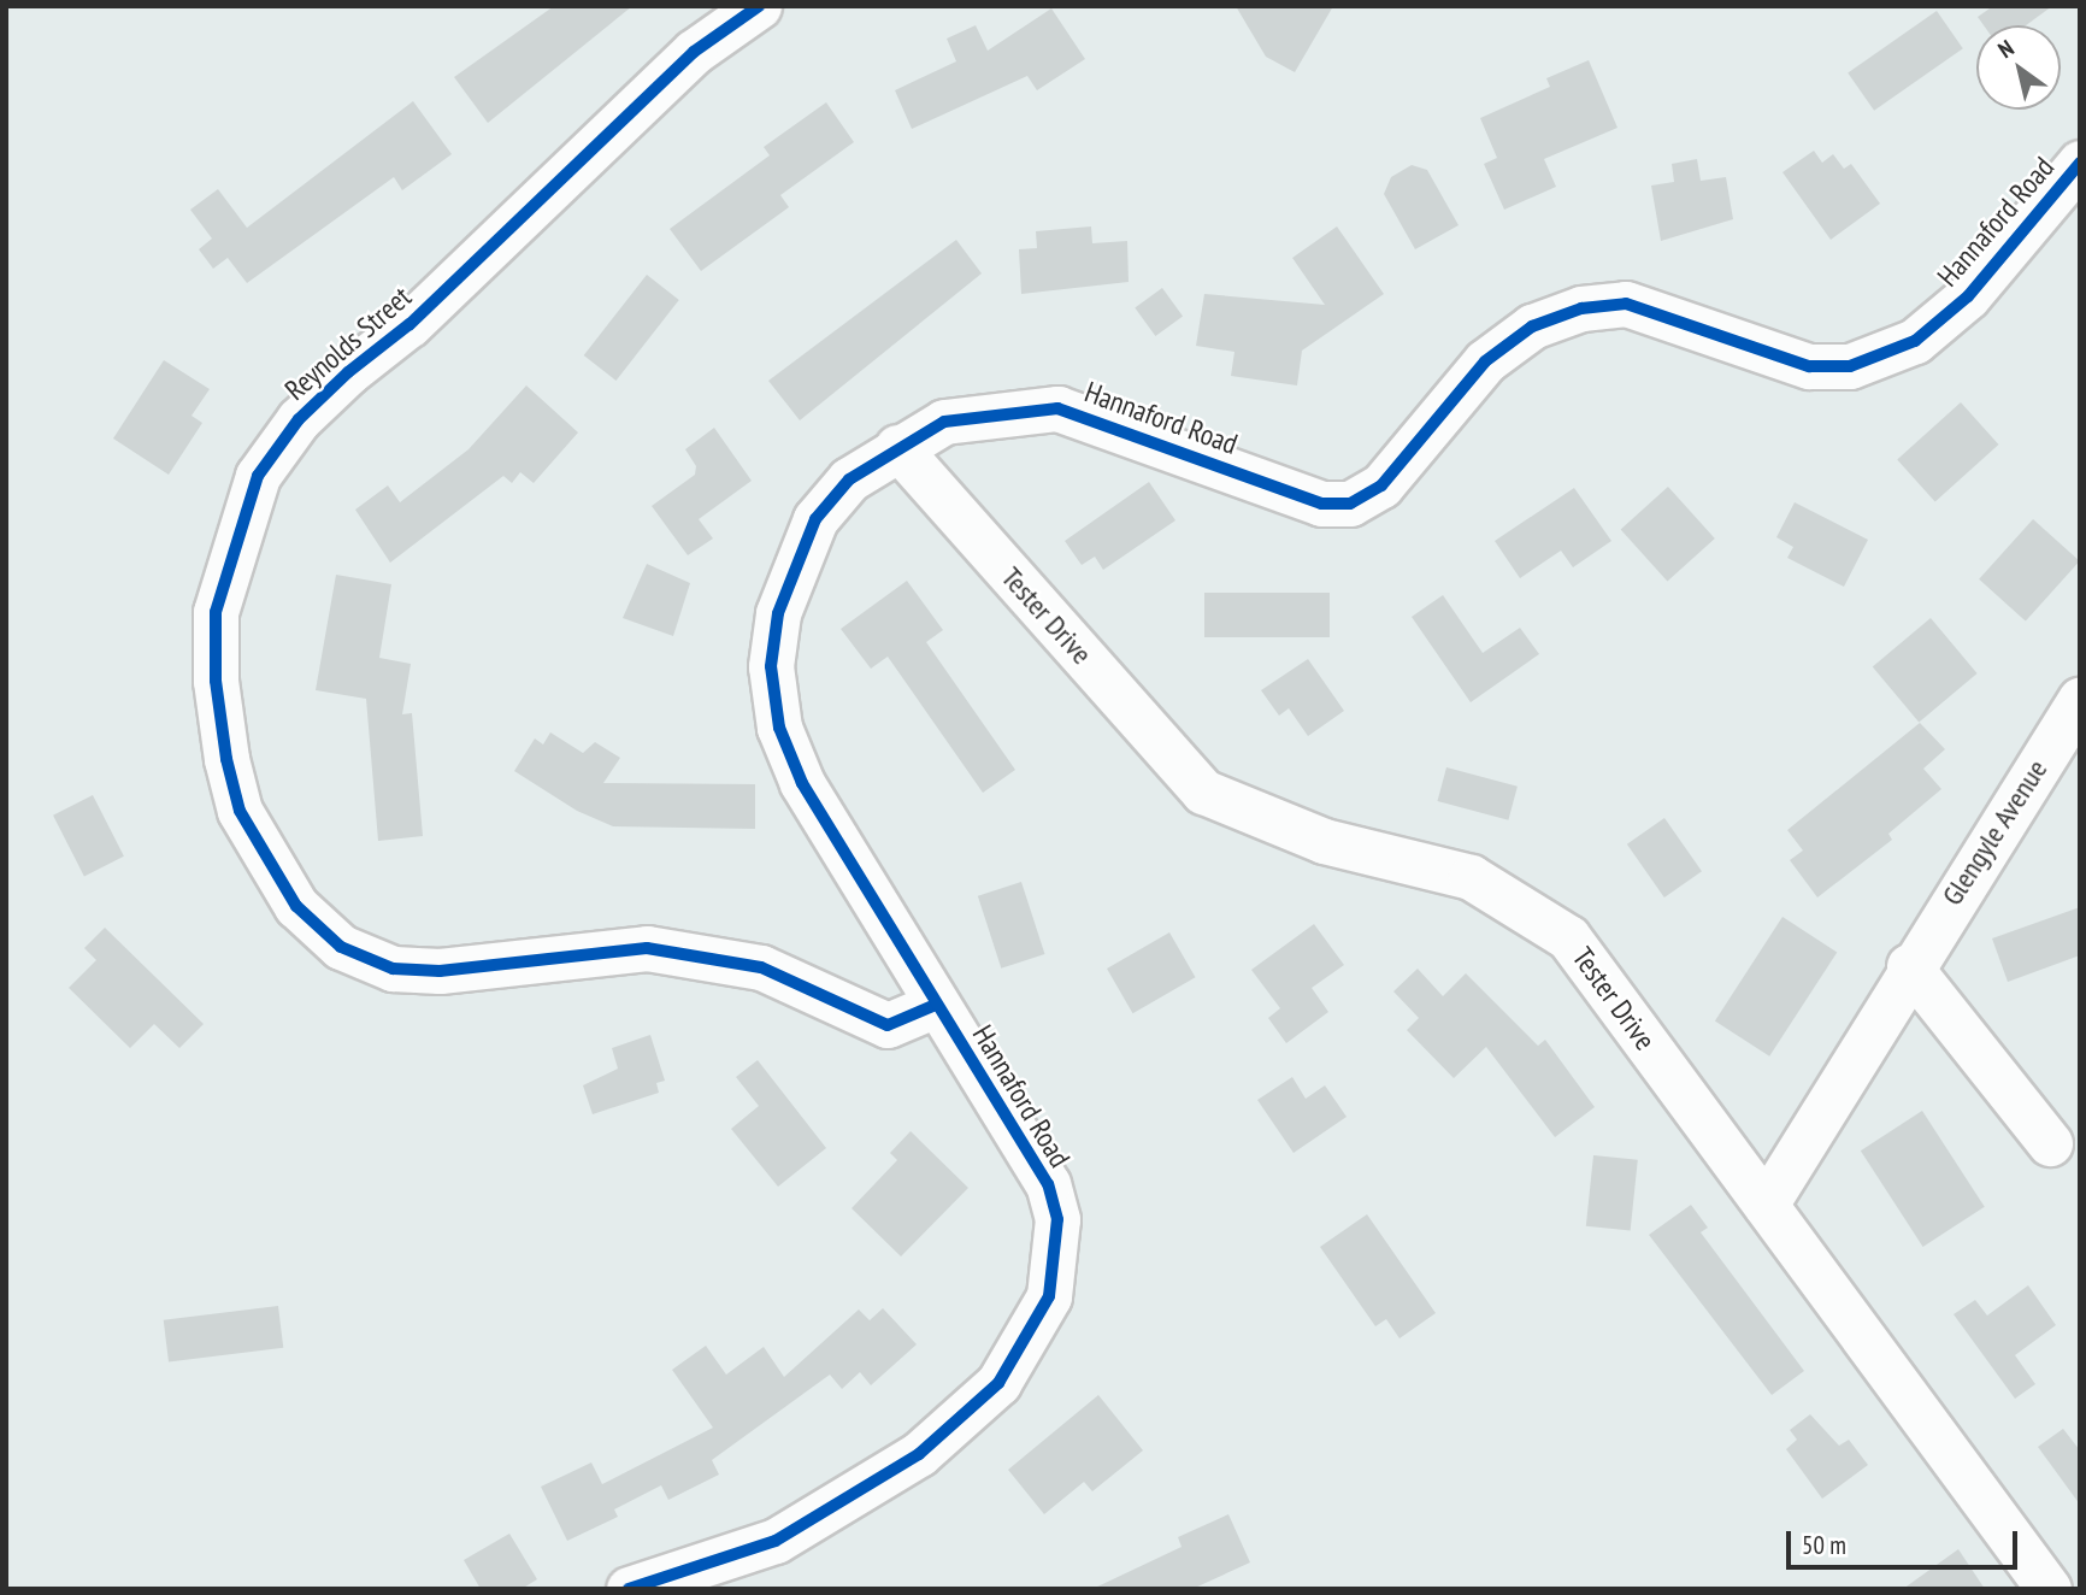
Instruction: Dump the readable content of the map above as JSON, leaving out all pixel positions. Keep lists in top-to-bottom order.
{
  "streets": {
    "street": [
      "Hannaford Road",
      "Reynolds Street",
      "Tester Drive",
      "Glengyle Avenue"
    ]
  },
  "crossings": [
    ["Hannaford Road", "Reynolds Street"],
    ["Hannaford Road", "Tester Drive"],
    ["Tester Drive", "Glengyle Avenue"]
  ],
  "scale_bar": "50 m",
  "north": "top left"
}
